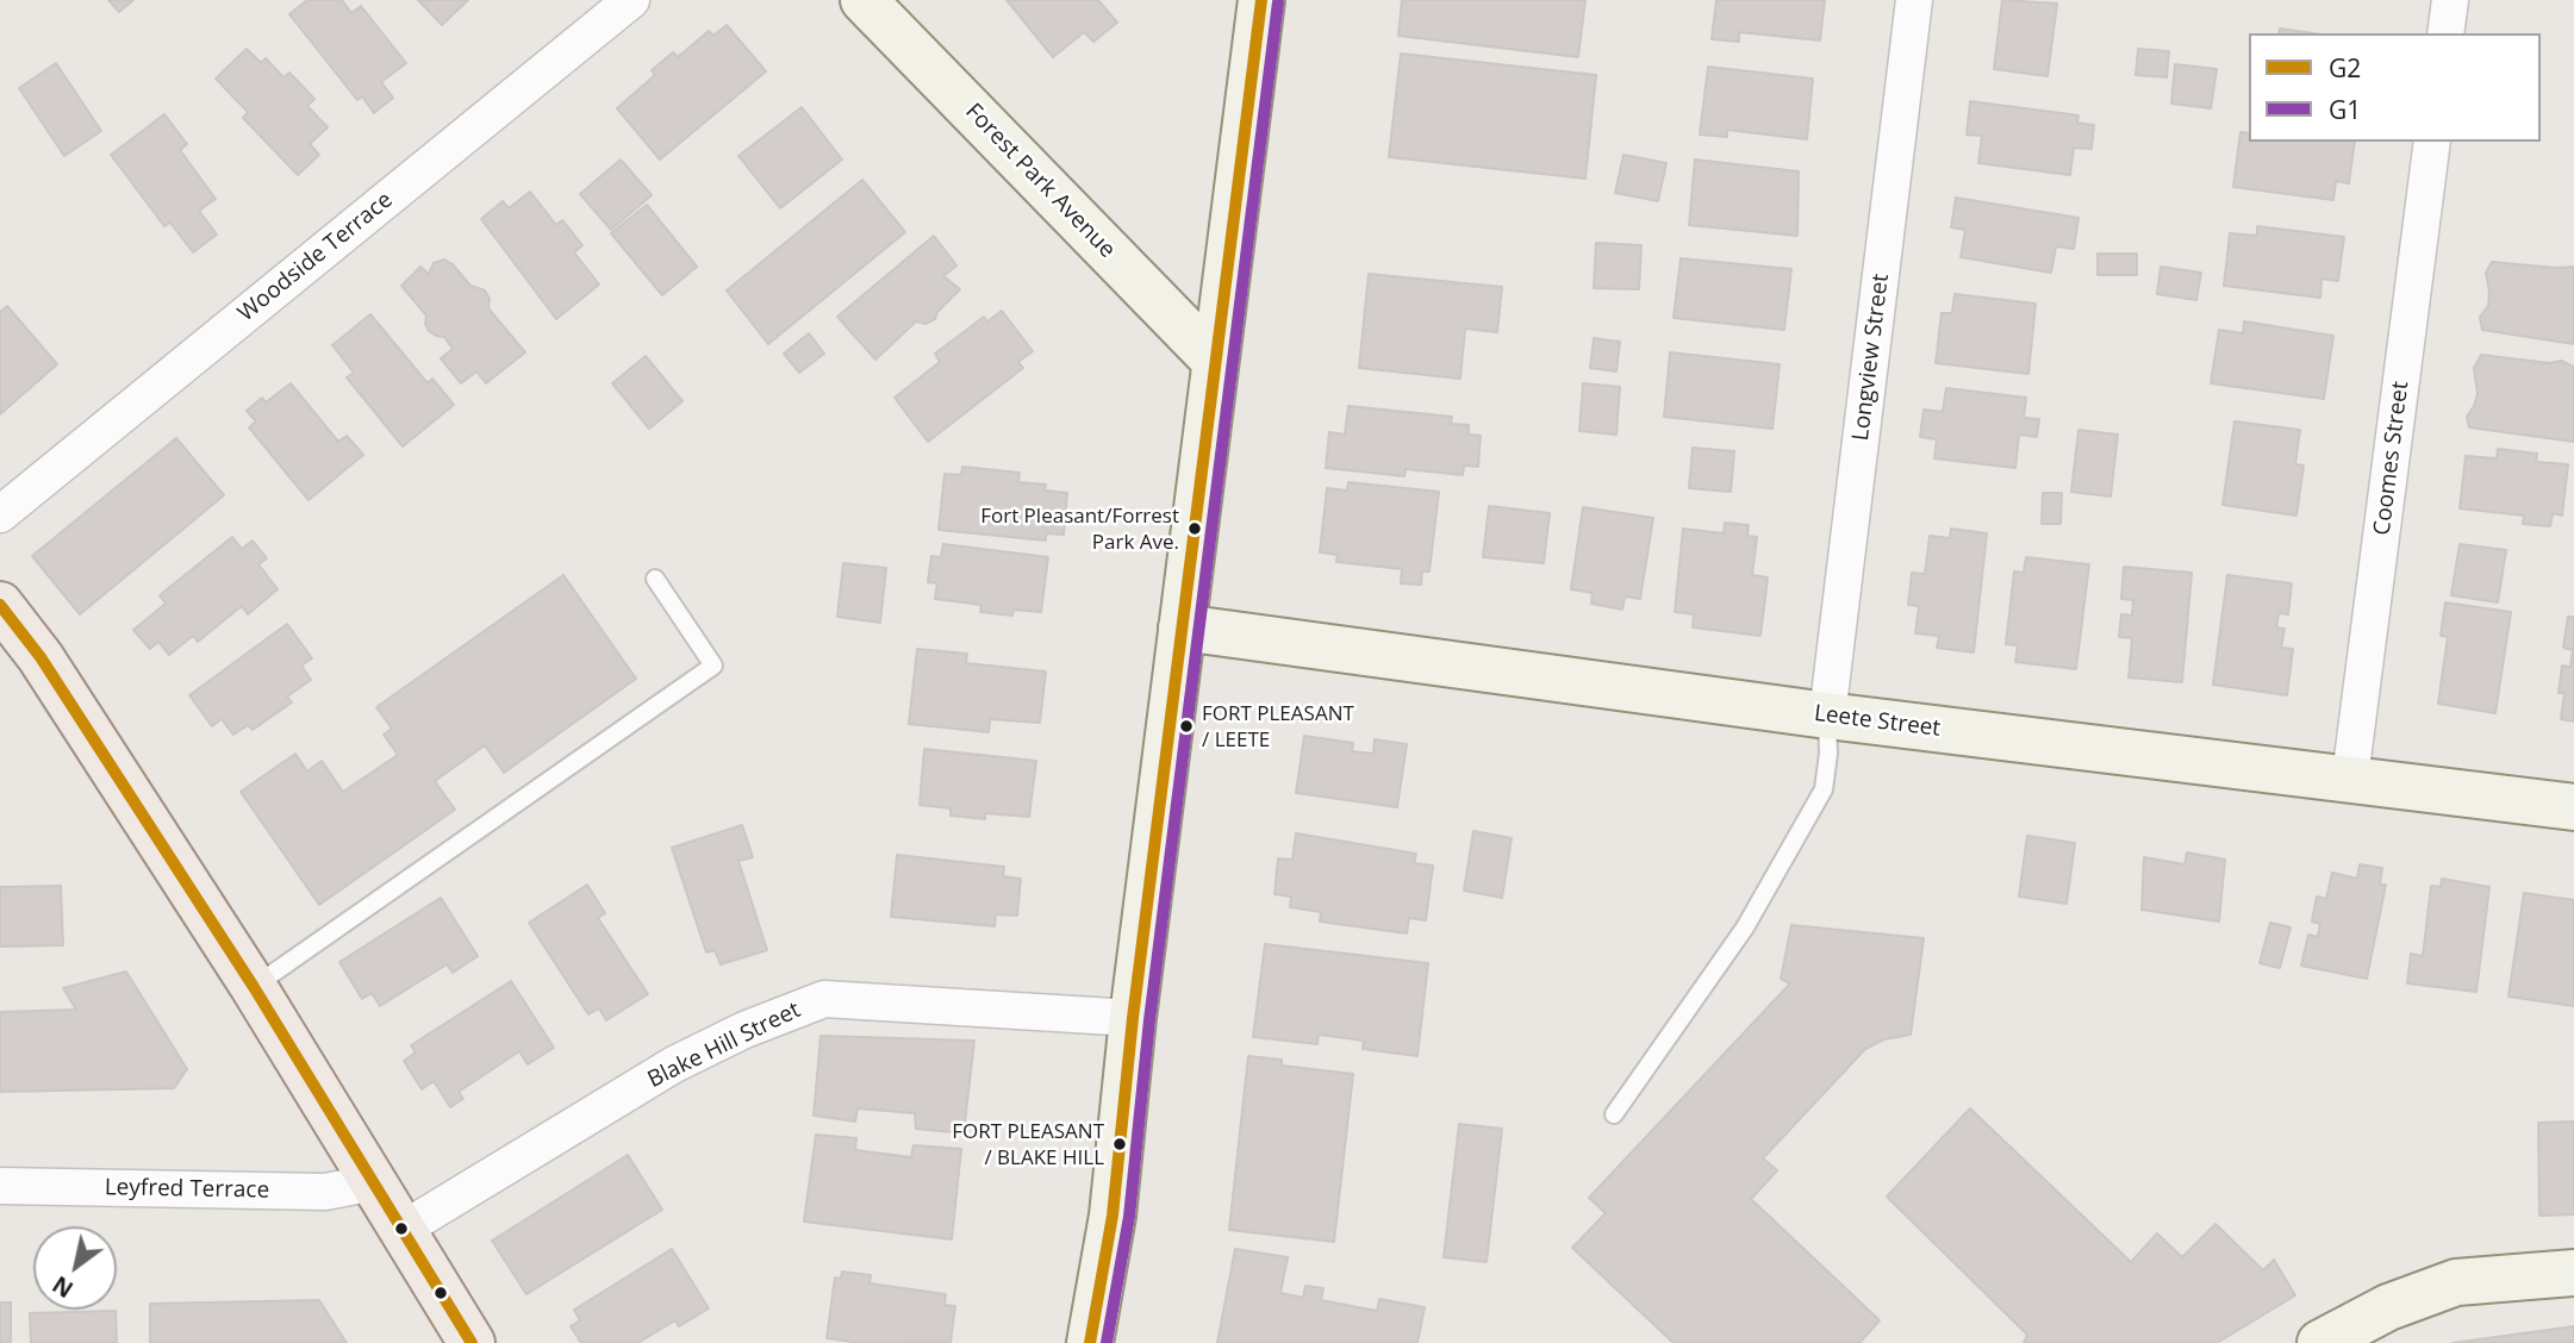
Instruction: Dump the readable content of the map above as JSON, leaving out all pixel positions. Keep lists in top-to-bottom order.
{
  "streets": {
    "street": [
      "Forest Park Avenue",
      "Woodside Terrace",
      "Longview Street",
      "Coomes Street",
      "Leete Street",
      "Blake Hill Street",
      "Leyfred Terrace"
    ]
  },
  "crossings": [
    ["Longview Street", "Leete Street"],
    ["Coomes Street", "Leete Street"]
  ],
  "places": ["Fort Pleasant/Forrest Park Ave.", "FORT PLEASANT / LEETE", "FORT PLEASANT / BLAKE HILL"],
  "lines": ["transit line G2", "transit line G1"],
  "legend": ["G2", "G1"],
  "north": "bottom left"
}
